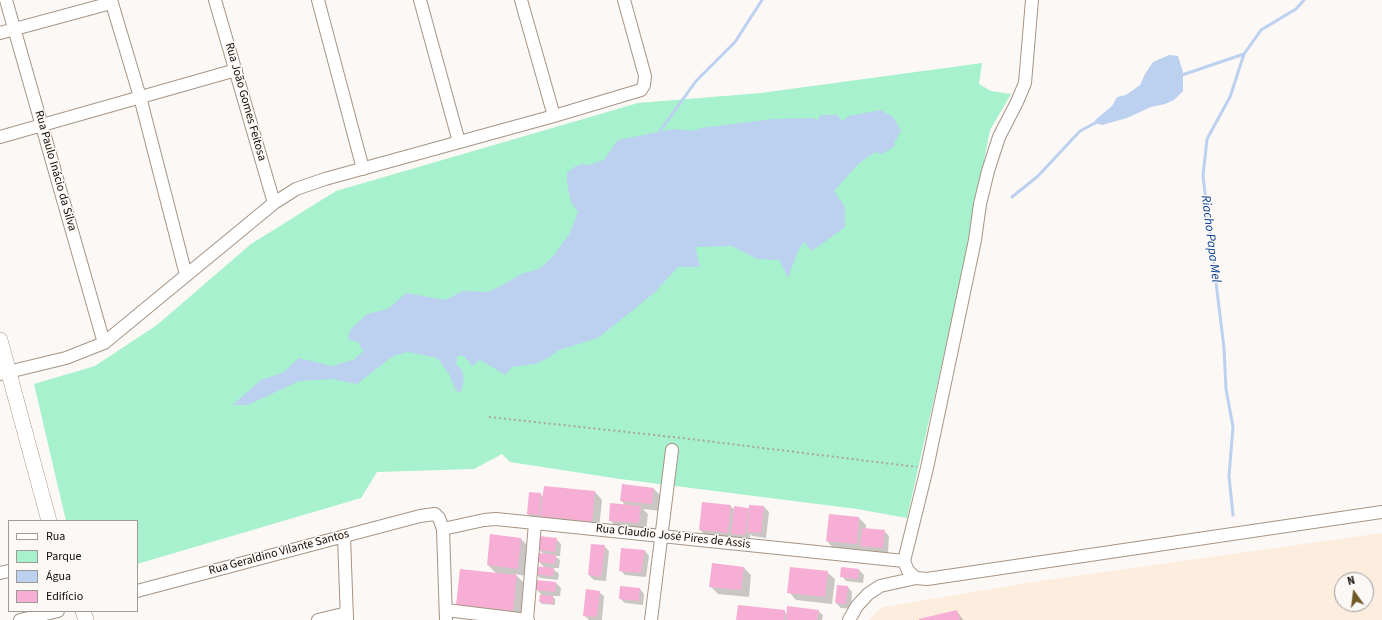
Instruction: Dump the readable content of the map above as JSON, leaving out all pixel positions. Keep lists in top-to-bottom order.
{
  "streets": {
    "street": [
      "Rua João Gomes Feitosa",
      "Rua Paulo Inácio da Silva",
      "Rua Claudio José Pires de Assis",
      "Rua Geraldino Vilante Santos"
    ]
  },
  "crossings": [
    ["Rua Claudio José Pires de Assis", "Rua Geraldino Vilante Santos"]
  ],
  "water": ["Riacho Papa Mel"],
  "legend": [
    "Rua",
    "Parque",
    "Água",
    "Edifício"
  ],
  "north": "top"
}
